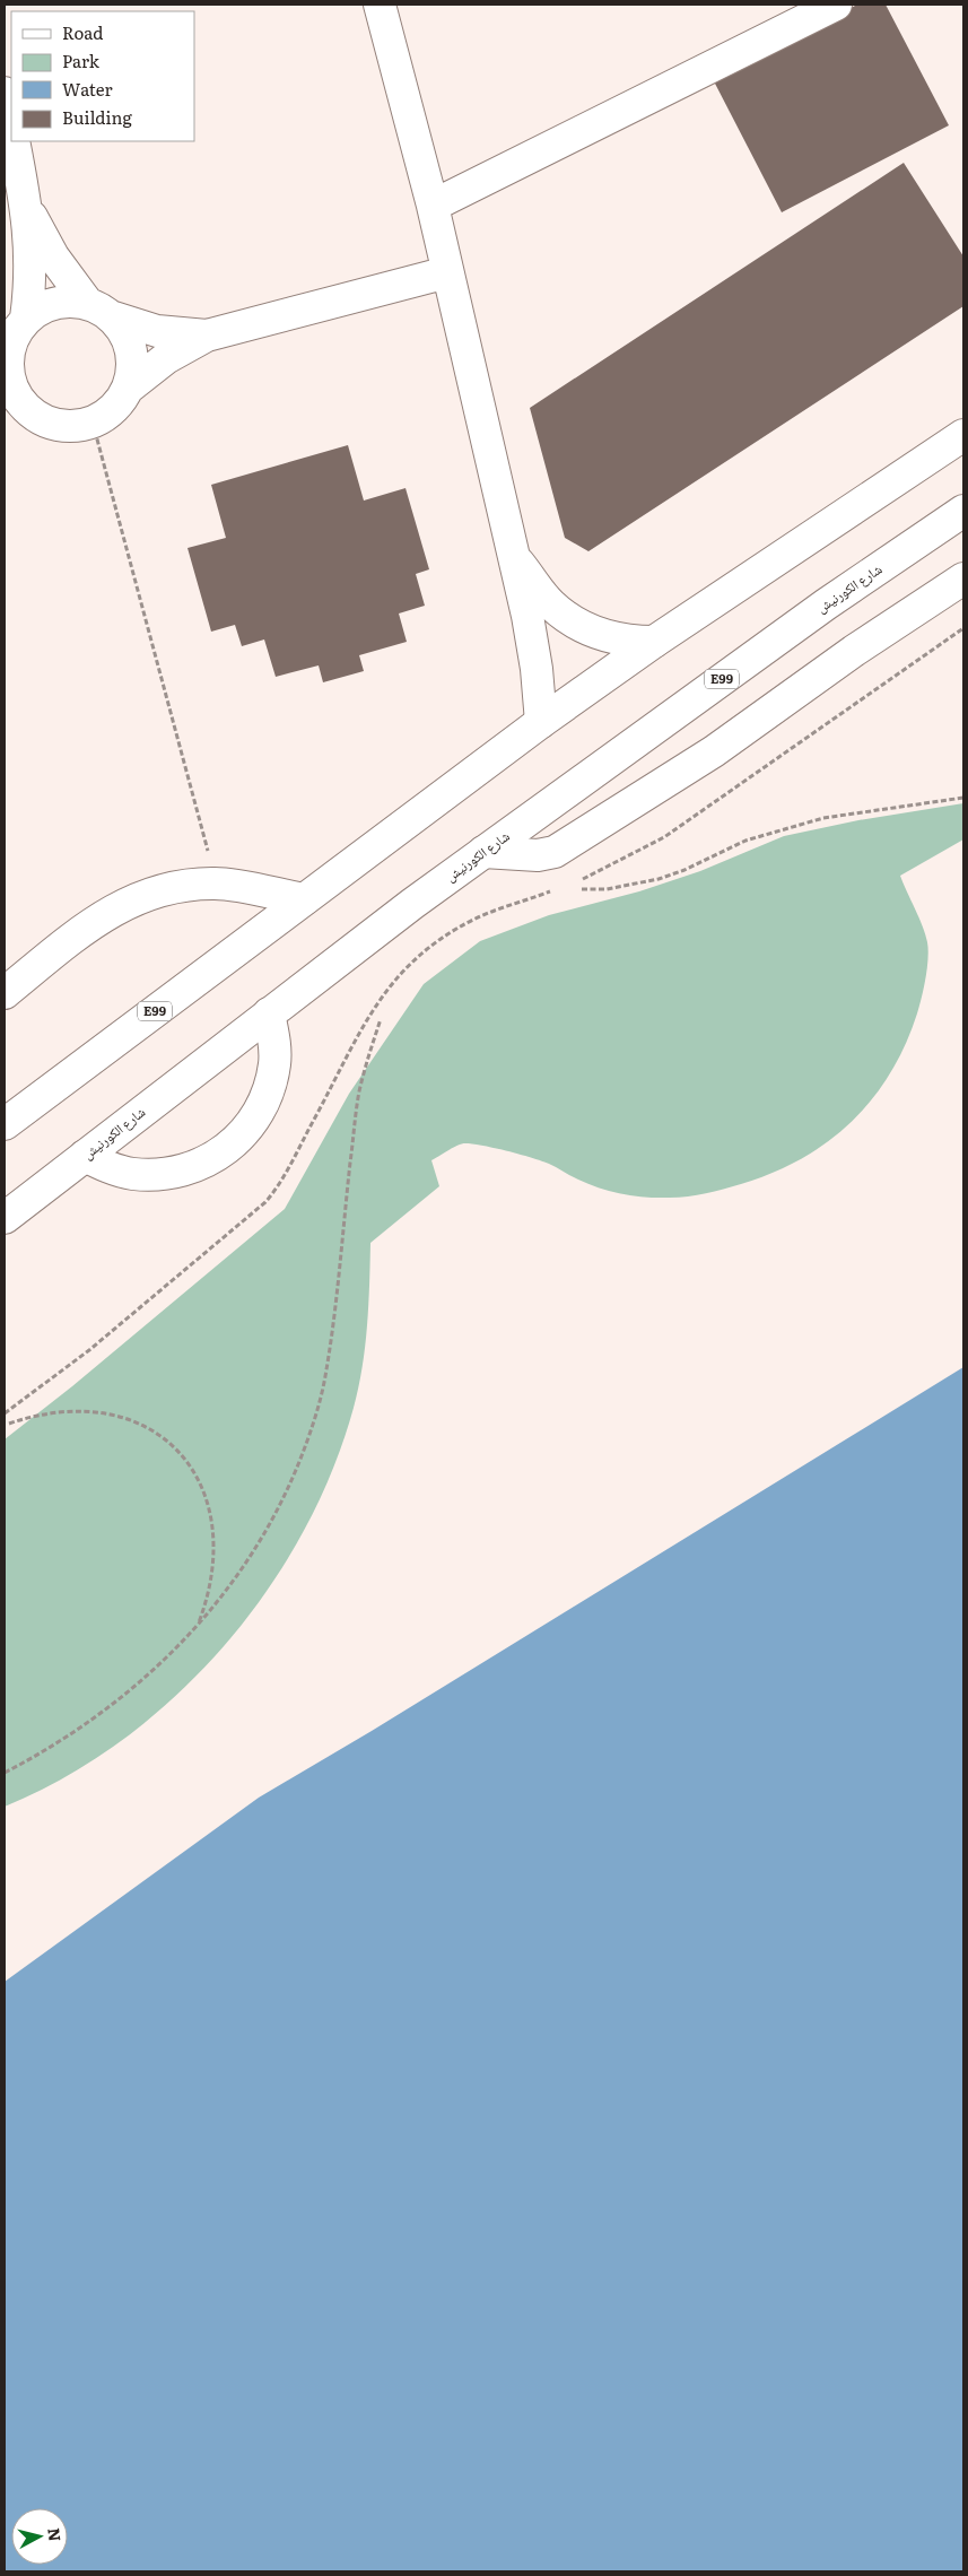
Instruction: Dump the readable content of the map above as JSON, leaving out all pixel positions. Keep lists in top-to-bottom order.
{
  "streets": {
    "main road": ["شارع الكورنيش", "E99"]
  },
  "legend": [
    "Road",
    "Park",
    "Water",
    "Building"
  ],
  "north": "right"
}
